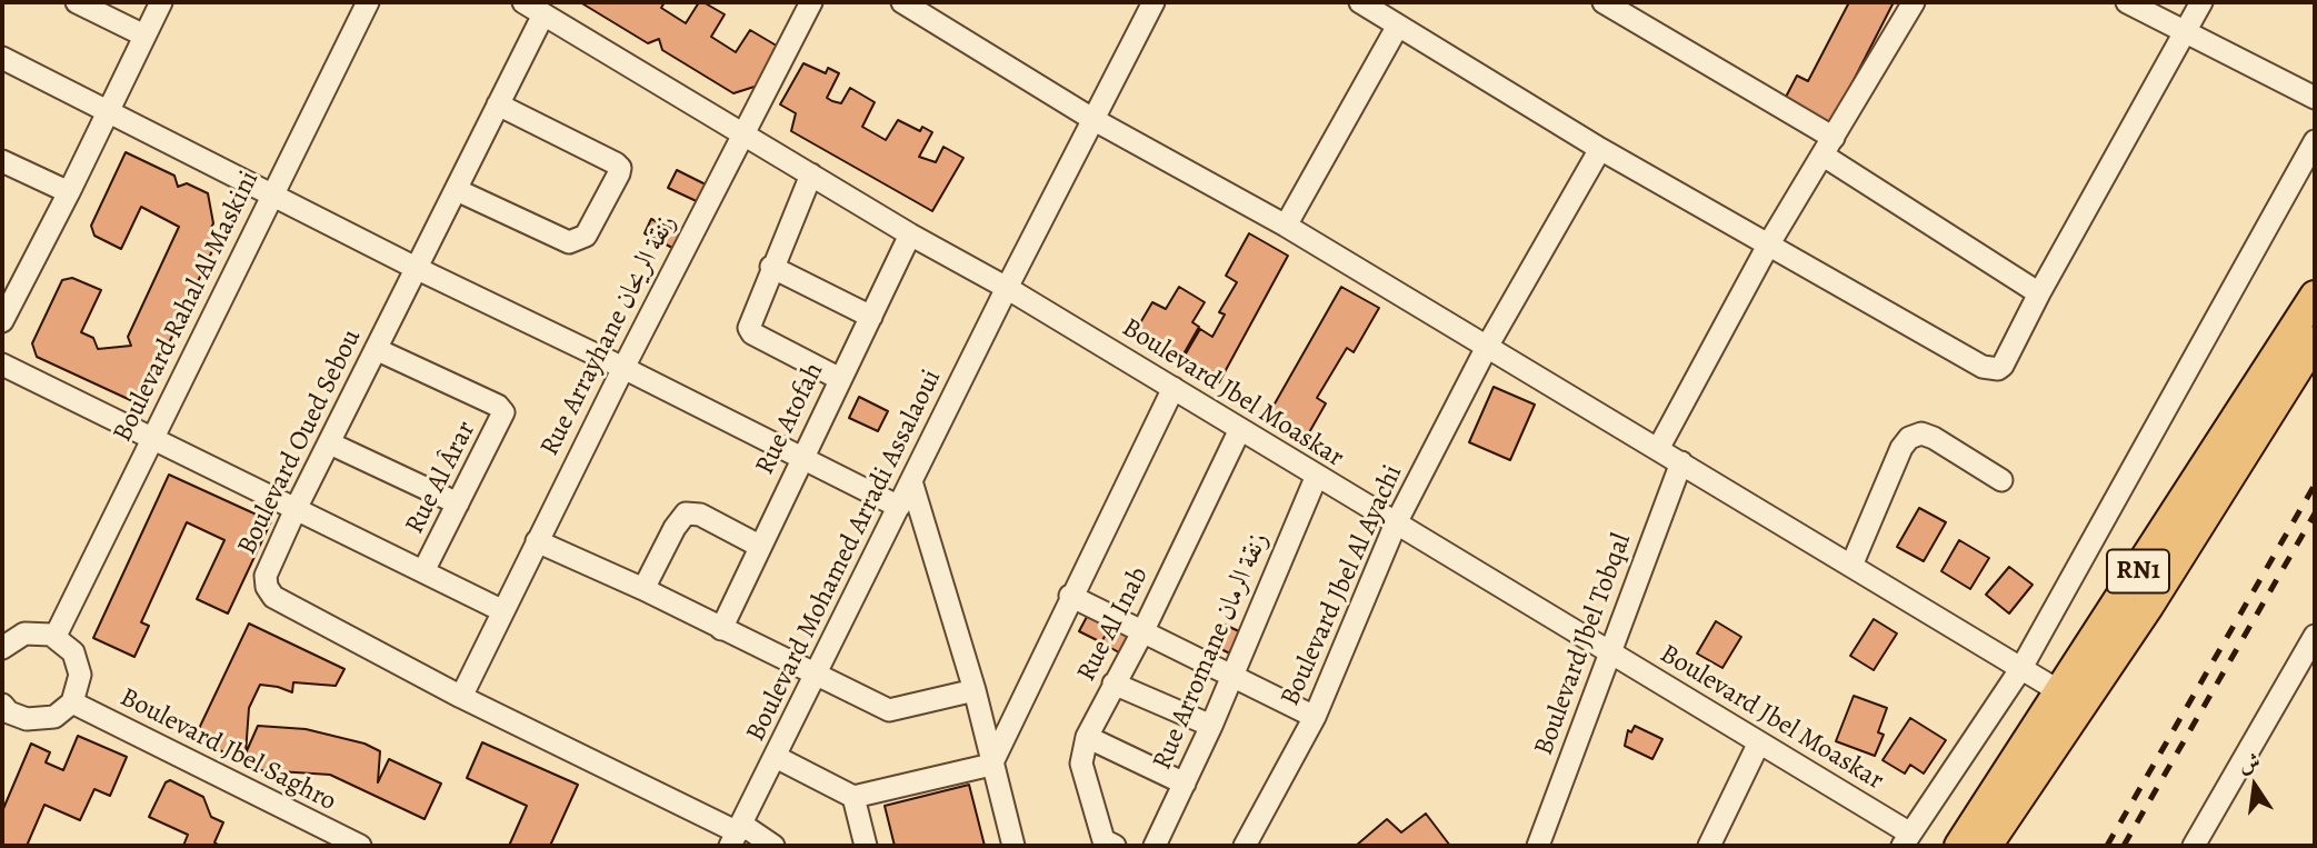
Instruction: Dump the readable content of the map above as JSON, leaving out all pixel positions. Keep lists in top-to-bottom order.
{
  "streets": {
    "main road": ["RN1"],
    "street": [
      "Boulevard Rahal Al Maskini",
      "Rue Arrayhane زنقة الريحان",
      "Boulevard Jbel Moaskar",
      "Rue Atofah",
      "Boulevard Oued Sebou",
      "Rue Al Ârar",
      "Boulevard Mohamed Arradi Assalaoui",
      "Boulevard Jbel Al Ayachi",
      "Rue Al Inab",
      "Boulevard Jbel Tobqal",
      "Rue Arromane زنقة الرمان",
      "Boulevard Jbel Saghro"
    ]
  },
  "crossings": [
    ["Rue Arrayhane زنقة الريحان", "Boulevard Jbel Moaskar"],
    ["Rue Arrayhane زنقة الريحان", "Boulevard Oued Sebou"],
    ["Boulevard Jbel Moaskar", "Rue Atofah"],
    ["Boulevard Jbel Moaskar", "Boulevard Oued Sebou"],
    ["Boulevard Jbel Moaskar", "Boulevard Mohamed Arradi Assalaoui"],
    ["Boulevard Jbel Moaskar", "Boulevard Jbel Al Ayachi"],
    ["Boulevard Jbel Moaskar", "Rue Al Inab"],
    ["Boulevard Jbel Moaskar", "Boulevard Jbel Tobqal"],
    ["Boulevard Jbel Moaskar", "Rue Arromane زنقة الرمان"],
    ["Boulevard Oued Sebou", "Rue Al Ârar"],
    ["Boulevard Oued Sebou", "Boulevard Mohamed Arradi Assalaoui"]
  ],
  "north": "top"
}
